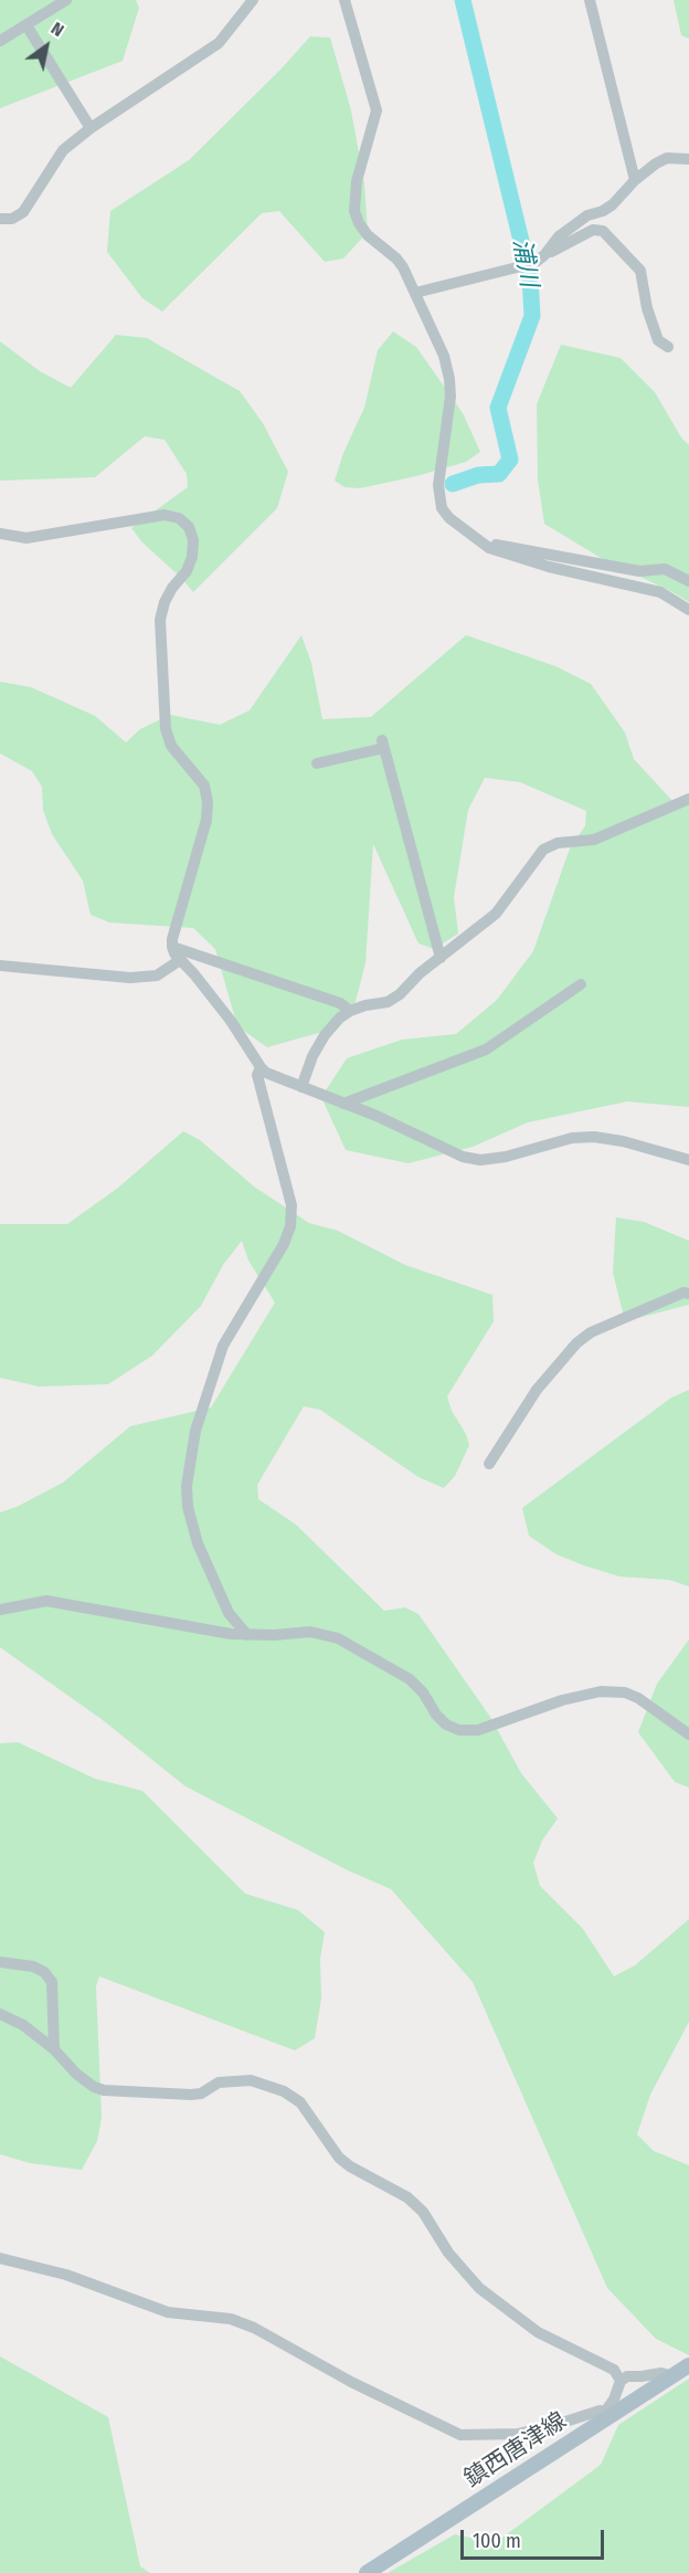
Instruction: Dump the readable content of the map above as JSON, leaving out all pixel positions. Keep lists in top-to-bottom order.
{
  "streets": {
    "main road": ["鎮西唐津線"]
  },
  "water": ["浦川"],
  "scale_bar": "100 m",
  "north": "top right"
}
